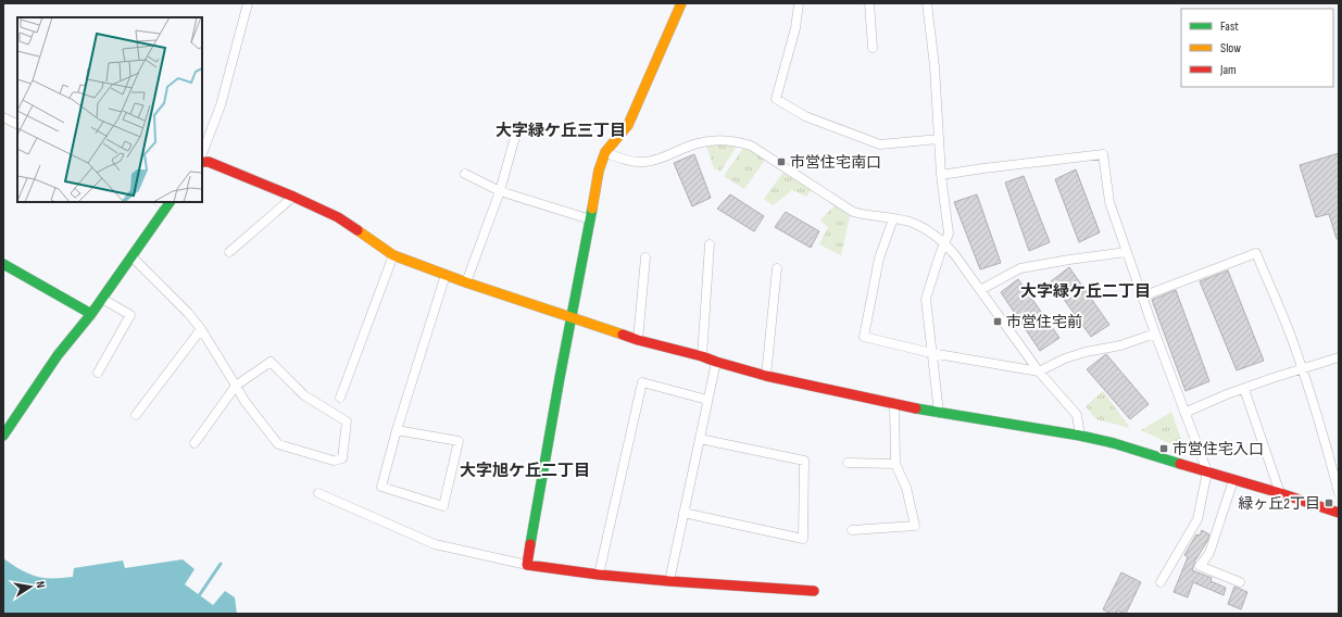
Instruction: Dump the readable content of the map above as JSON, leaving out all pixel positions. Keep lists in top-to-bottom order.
{
  "districts": ["大字緑ケ丘三丁目", "大字緑ケ丘二丁目", "大字旭ケ丘二丁目"],
  "places": {
    "transit": [
      "市営住宅南口",
      "市営住宅前",
      "市営住宅入口",
      "緑ヶ丘2丁目"
    ]
  },
  "legend": ["Fast", "Slow", "Jam"],
  "north": "right"
}
